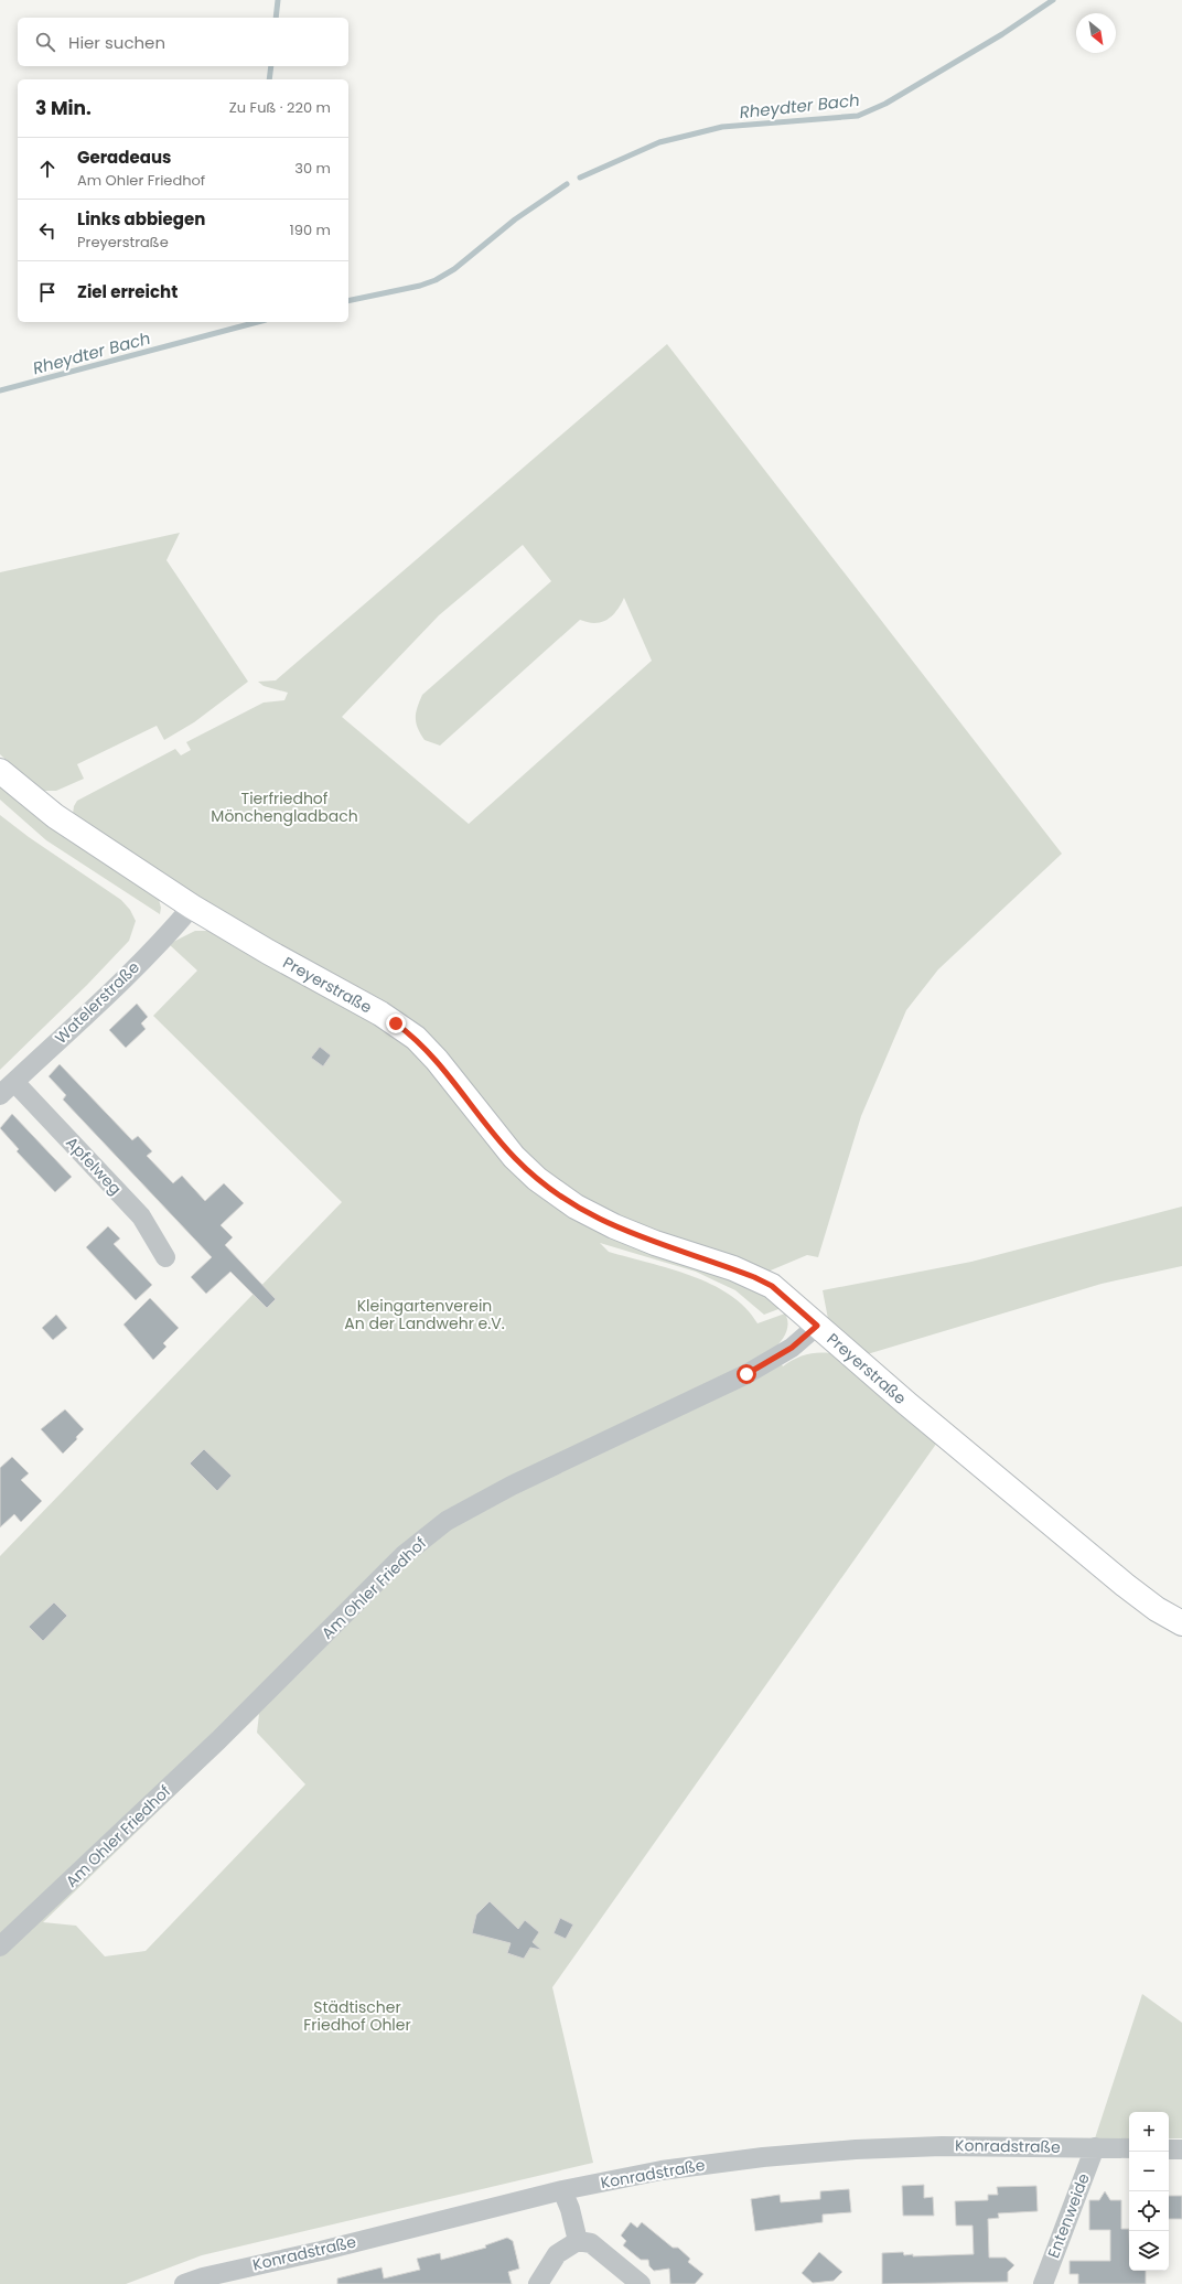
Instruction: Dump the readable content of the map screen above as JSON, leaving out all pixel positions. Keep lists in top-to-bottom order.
{
  "streets": {
    "main road": ["Preyerstraße"],
    "street": [
      "Watelerstraße",
      "Apfelweg",
      "Am Ohler Friedhof",
      "Konradstraße",
      "Entenweide"
    ]
  },
  "crossings": [
    ["Preyerstraße", "Watelerstraße"],
    ["Preyerstraße", "Am Ohler Friedhof"],
    ["Watelerstraße", "Apfelweg"],
    ["Konradstraße", "Entenweide"]
  ],
  "water": ["Rheydter Bach"],
  "parks": ["Tierfriedhof Mönchengladbach", "Kleingartenverein An der Landwehr e.V.", "Städtischer Friedhof Ohler"],
  "north": "bottom right",
  "page": {
    "search": "Hier suchen",
    "heading": ["3 Min.", "Zu Fuß · 220 m"],
    "list": [
      ["Geradeaus", "Am Ohler Friedhof", "30 m"],
      ["Links abbiegen", "Preyerstraße", "190 m"],
      "Ziel erreicht"
    ],
    "map_buttons": ["+", "−"]
  }
}
